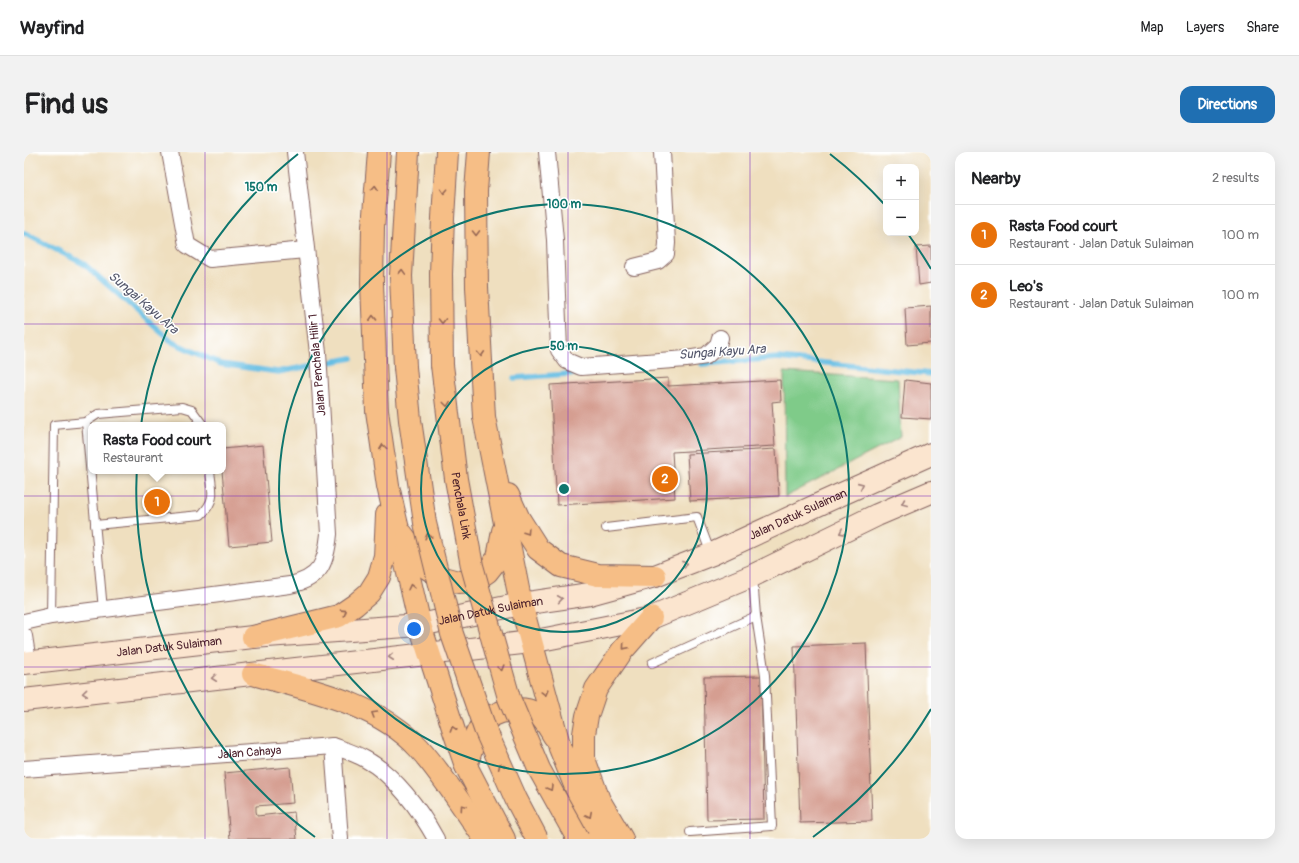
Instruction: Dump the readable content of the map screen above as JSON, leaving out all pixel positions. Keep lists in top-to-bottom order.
{
  "streets": {
    "highway": ["Penchala Link"],
    "main road": ["Jalan Datuk Sulaiman"],
    "street": ["Jalan Penchala Hilir 1", "Jalan Cahaya"]
  },
  "water": ["Sungai Kayu Ara"],
  "page": {
    "header": "Wayfind",
    "nav": ["Map", "Layers", "Share"],
    "buttons": "Directions",
    "title": "Find us",
    "heading": ["Nearby", "2 results"],
    "map_buttons": ["+", "−"],
    "list": [
      {
        "mark": "1",
        "name": "Rasta Food court",
        "note": "Restaurant · Jalan Datuk Sulaiman",
        "value": "100 m"
      },
      {
        "mark": "2",
        "name": "Leo's",
        "note": "Restaurant · Jalan Datuk Sulaiman",
        "value": "100 m"
      }
    ],
    "popup": ["Rasta Food court", "Restaurant"],
    "pins": ["2", "1"]
  },
  "rings": ["150 m", "100 m", "50 m"]
}
